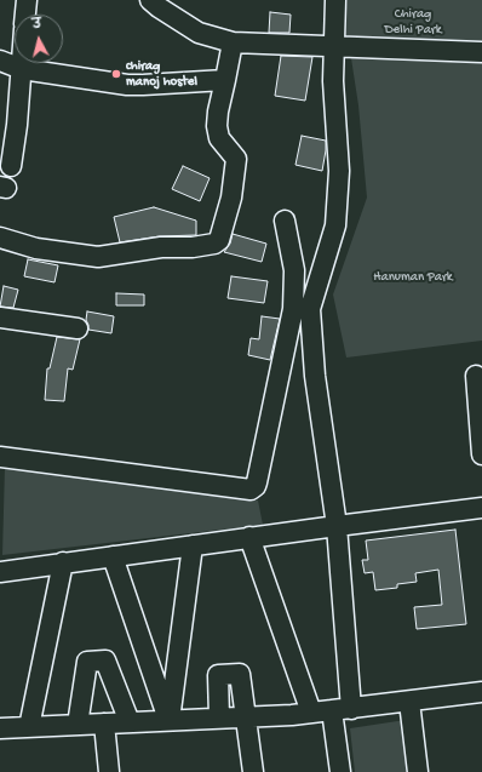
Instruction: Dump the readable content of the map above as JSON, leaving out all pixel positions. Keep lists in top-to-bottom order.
{
  "parks": ["Chirag Delhi Park", "Hanuman Park"],
  "places": ["chirag manoj hostel"],
  "north": "top"
}
